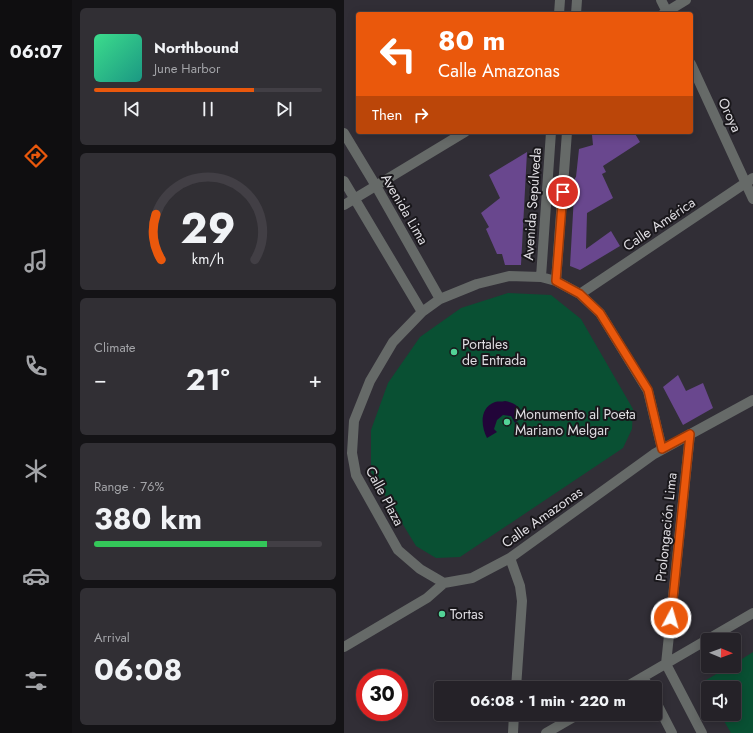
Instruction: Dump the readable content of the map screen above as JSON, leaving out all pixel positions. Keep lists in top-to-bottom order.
{
  "streets": {
    "street": [
      "Oroya",
      "Avenida Sepúlveda",
      "Avenida Lima",
      "Calle América",
      "Calle Plaza",
      "Calle Amazonas",
      "Prolongación Lima"
    ]
  },
  "crossings": [
    ["Oroya", "Calle América"],
    ["Avenida Sepúlveda", "Calle Plaza"],
    ["Avenida Lima", "Calle Plaza"],
    ["Calle América", "Calle Plaza"],
    ["Calle Plaza", "Calle Amazonas"],
    ["Calle Amazonas", "Prolongación Lima"]
  ],
  "places": ["Portales de Entrada", "Monumento al Poeta Mariano Melgar", "Tortas"],
  "north": "right",
  "page": {
    "tabs": "06:07",
    "turn": ["80 m", "Calle Amazonas"],
    "song": ["Northbound", "June Harbor"],
    "then": "Then",
    "tile": [
      "Climate",
      ["Range · 76%", "380 km"],
      ["Arrival", "06:08"]
    ],
    "heat": ["−", "21°", "+"],
    "limit": "30",
    "trip": "06:08 · 1 min · 220 m",
    "gauge": ["29", "km/h"]
  }
}
